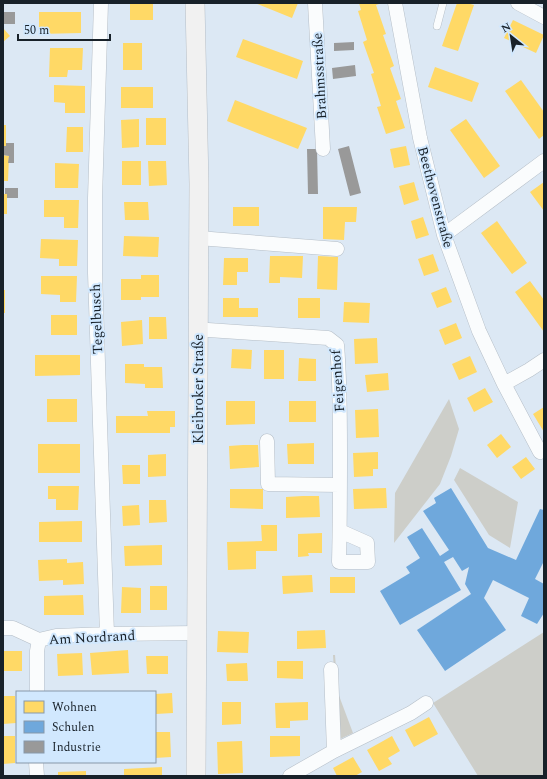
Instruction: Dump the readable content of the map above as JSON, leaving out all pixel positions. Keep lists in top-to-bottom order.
{
  "streets": {
    "street": [
      "Brahmsstraße",
      "Beethovenstraße",
      "Tegelbusch",
      "Feigenhof",
      "Kleibroker Straße",
      "Am Nordrand"
    ]
  },
  "crossings": [
    ["Tegelbusch", "Am Nordrand"],
    ["Feigenhof", "Kleibroker Straße"],
    ["Kleibroker Straße", "Am Nordrand"]
  ],
  "legend": ["Wohnen", "Schulen", "Industrie"],
  "scale_bar": "50 m",
  "north": "top left"
}
